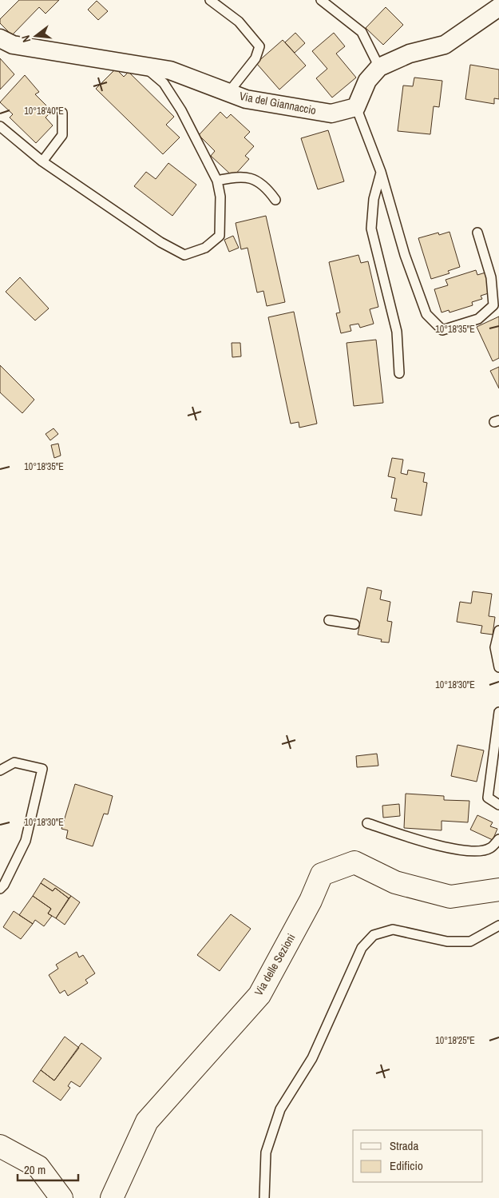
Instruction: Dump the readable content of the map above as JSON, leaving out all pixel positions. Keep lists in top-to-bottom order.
{
  "streets": {
    "street": ["Via del Giannaccio", "Via delle Sezioni"]
  },
  "legend": ["Strada", "Edificio"],
  "scale_bar": "20 m",
  "north": "left",
  "coordinates": [
    "10°18'40\"E",
    "10°18'35\"E",
    "10°18'30\"E",
    "10°18'25\"E"
  ]
}
